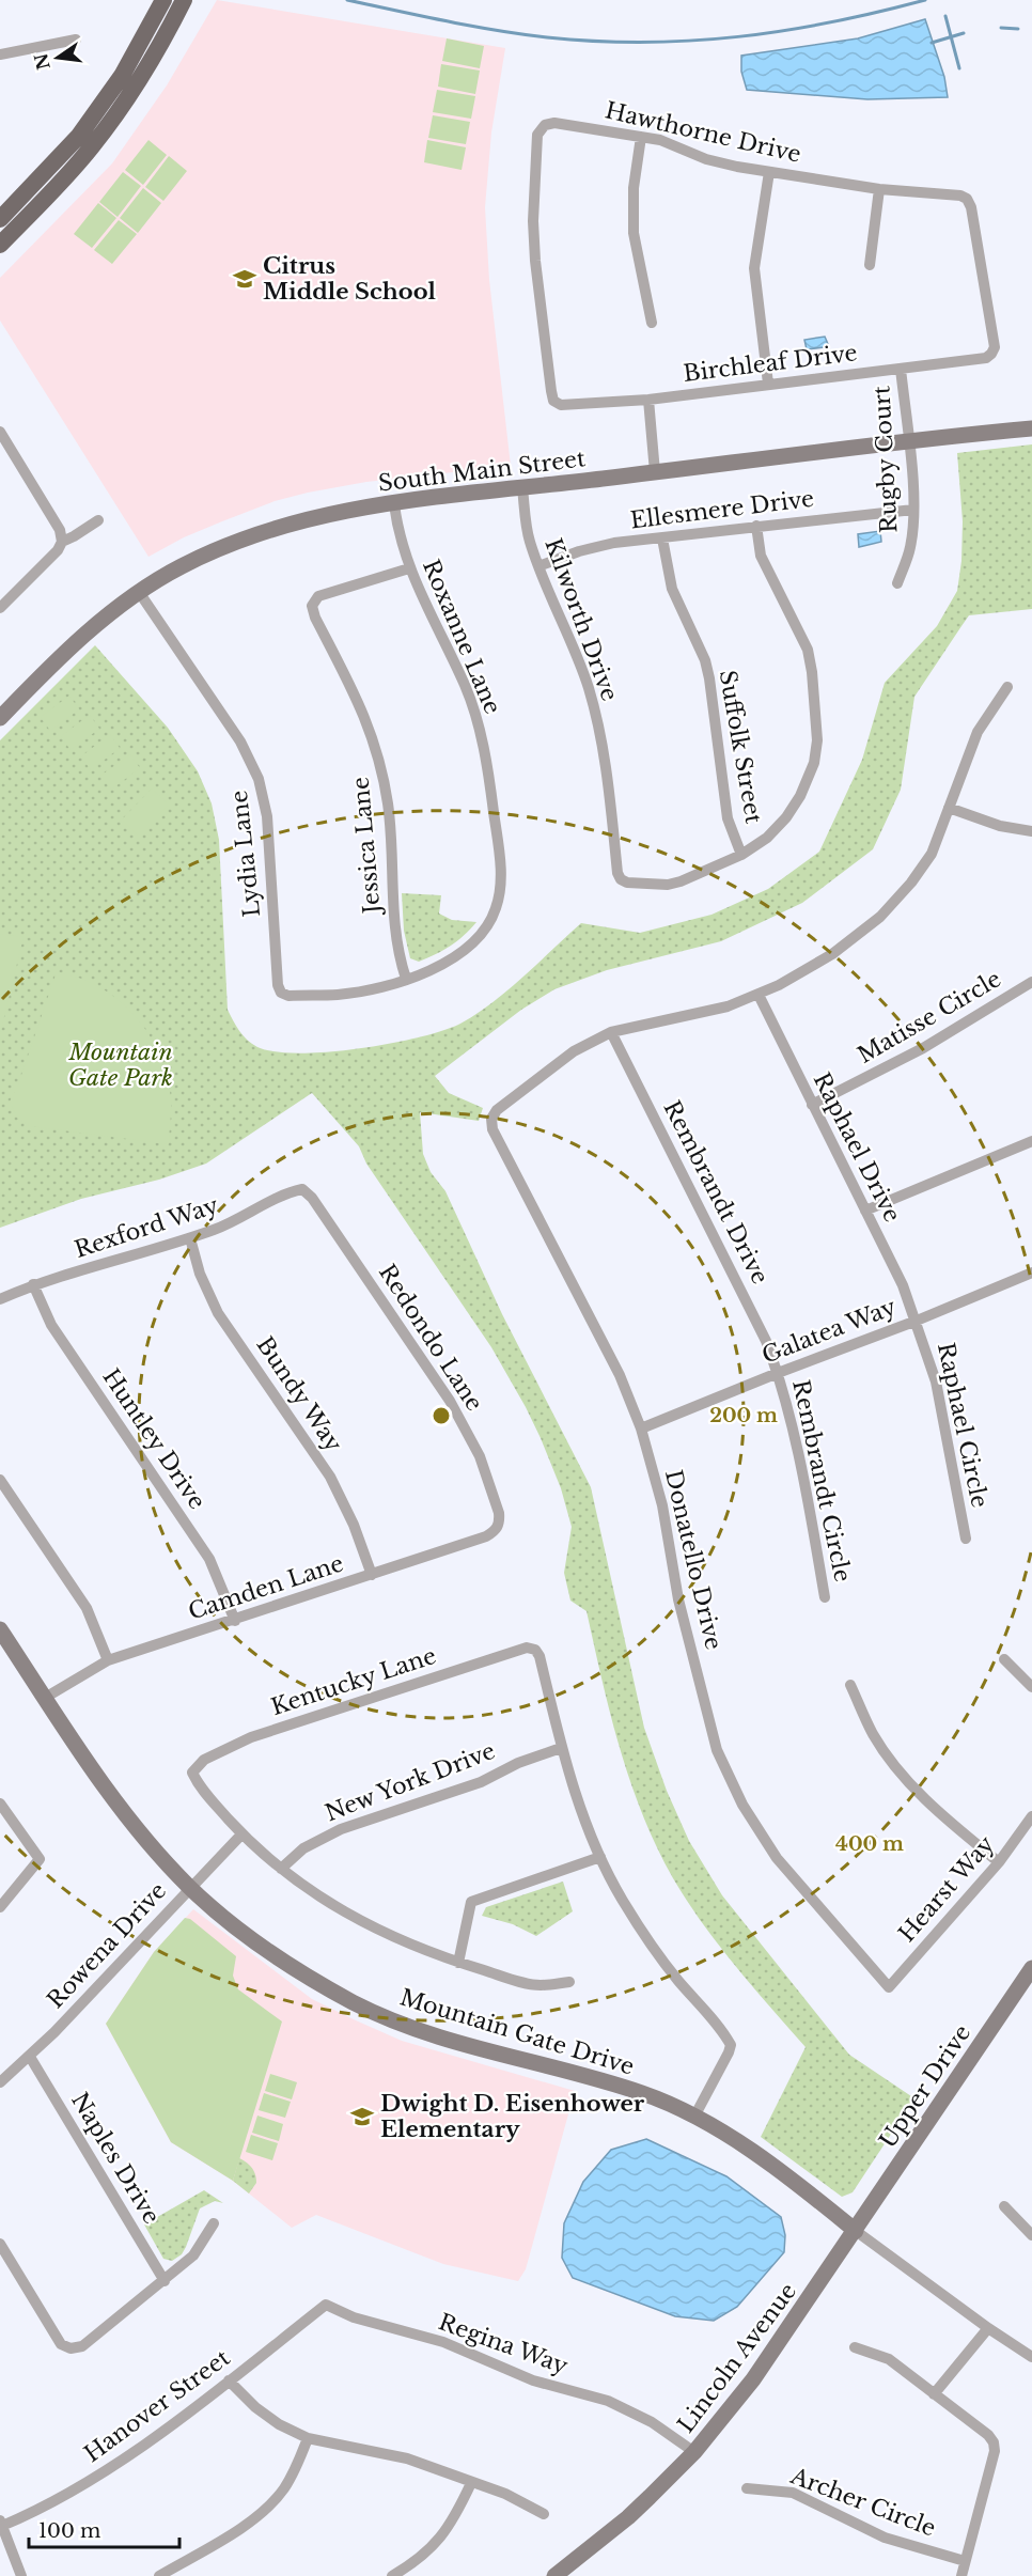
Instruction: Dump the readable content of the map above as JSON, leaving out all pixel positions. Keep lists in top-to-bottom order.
{
  "streets": {
    "main road": [
      "South Main Street",
      "Mountain Gate Drive",
      "Upper Drive",
      "Lincoln Avenue"
    ],
    "street": [
      "Hawthorne Drive",
      "Birchleaf Drive",
      "Rugby Court",
      "Ellesmere Drive",
      "Kilworth Drive",
      "Roxanne Lane",
      "Suffolk Street",
      "Jessica Lane",
      "Lydia Lane",
      "Matisse Circle",
      "Raphael Drive",
      "Rembrandt Drive",
      "Rexford Way",
      "Galatea Way",
      "Redondo Lane",
      "Bundy Way",
      "Raphael Circle",
      "Huntley Drive",
      "Rembrandt Circle",
      "Donatello Drive",
      "Camden Lane",
      "Kentucky Lane",
      "New York Drive",
      "Hearst Way",
      "Rowena Drive",
      "Naples Drive",
      "Regina Way",
      "Hanover Street",
      "Archer Circle"
    ]
  },
  "crossings": [
    ["Hawthorne Drive", "Birchleaf Drive"],
    ["Birchleaf Drive", "Rugby Court"],
    ["Rugby Court", "South Main Street"],
    ["Rugby Court", "Ellesmere Drive"],
    ["South Main Street", "Kilworth Drive"],
    ["South Main Street", "Roxanne Lane"],
    ["South Main Street", "Lydia Lane"],
    ["Ellesmere Drive", "Kilworth Drive"],
    ["Ellesmere Drive", "Suffolk Street"],
    ["Kilworth Drive", "Suffolk Street"],
    ["Roxanne Lane", "Jessica Lane"],
    ["Roxanne Lane", "Lydia Lane"],
    ["Jessica Lane", "Lydia Lane"],
    ["Matisse Circle", "Raphael Drive"],
    ["Raphael Drive", "Galatea Way"],
    ["Raphael Drive", "Raphael Circle"],
    ["Rembrandt Drive", "Galatea Way"],
    ["Rembrandt Drive", "Rembrandt Circle"],
    ["Rembrandt Drive", "Donatello Drive"],
    ["Rexford Way", "Redondo Lane"],
    ["Rexford Way", "Bundy Way"],
    ["Rexford Way", "Huntley Drive"],
    ["Galatea Way", "Raphael Circle"],
    ["Galatea Way", "Rembrandt Circle"],
    ["Galatea Way", "Donatello Drive"],
    ["Redondo Lane", "Camden Lane"],
    ["Bundy Way", "Camden Lane"],
    ["Huntley Drive", "Camden Lane"],
    ["Donatello Drive", "Hearst Way"],
    ["Camden Lane", "Mountain Gate Drive"],
    ["Kentucky Lane", "New York Drive"],
    ["Kentucky Lane", "Rowena Drive"],
    ["Rowena Drive", "Mountain Gate Drive"],
    ["Rowena Drive", "Naples Drive"],
    ["Mountain Gate Drive", "Upper Drive"],
    ["Mountain Gate Drive", "Lincoln Avenue"],
    ["Upper Drive", "Lincoln Avenue"],
    ["Regina Way", "Lincoln Avenue"],
    ["Regina Way", "Hanover Street"]
  ],
  "parks": ["Mountain Gate Park"],
  "places": {
    "school or university": ["Citrus Middle School", "Dwight D. Eisenhower Elementary"]
  },
  "scale_bar": "100 m",
  "north": "left",
  "rings": ["200 m", "400 m"]
}
